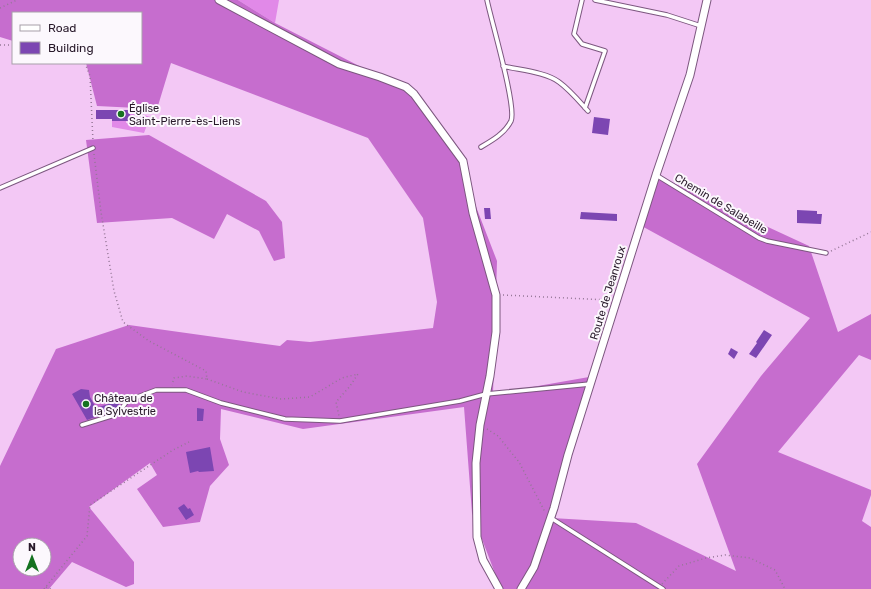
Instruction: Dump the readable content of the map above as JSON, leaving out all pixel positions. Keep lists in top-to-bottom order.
{
  "streets": {
    "street": ["Route de Jeanroux"],
    "lane": ["Chemin de Salabeille"]
  },
  "crossings": [
    ["Chemin de Salabeille", "Route de Jeanroux"]
  ],
  "places": ["Église Saint-Pierre-ès-Liens", "Château de la Sylvestrie"],
  "legend": ["Road", "Building"],
  "north": "top"
}
